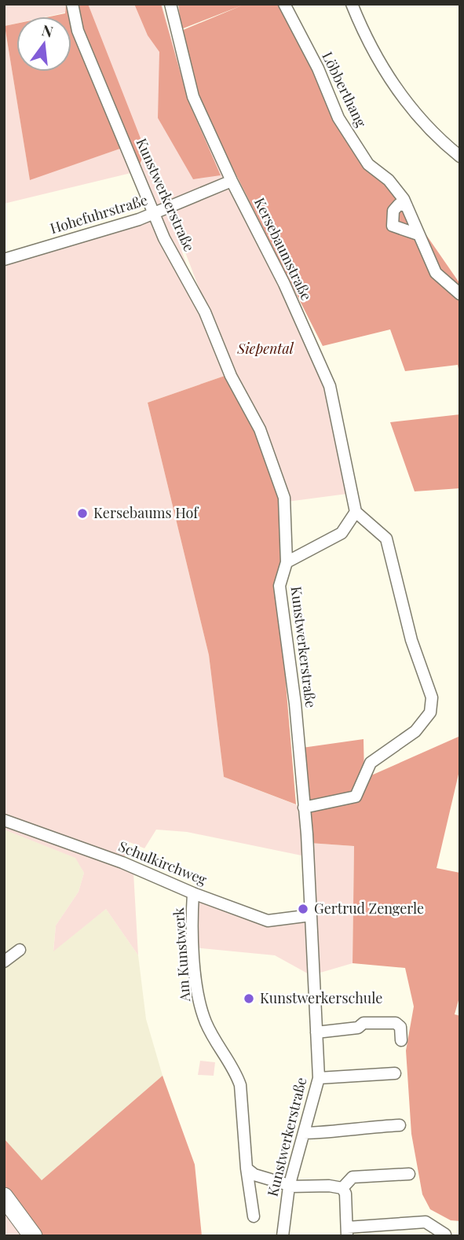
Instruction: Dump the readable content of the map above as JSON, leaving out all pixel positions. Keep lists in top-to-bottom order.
{
  "streets": {
    "street": [
      "Löbberthang",
      "Kunstwerkerstraße",
      "Hohefuhrstraße",
      "Kersebaumstraße",
      "Schulkirchweg",
      "Am Kunstwerk"
    ]
  },
  "crossings": [
    ["Kunstwerkerstraße", "Hohefuhrstraße"],
    ["Kunstwerkerstraße", "Schulkirchweg"],
    ["Hohefuhrstraße", "Kersebaumstraße"],
    ["Schulkirchweg", "Am Kunstwerk"]
  ],
  "parks": ["Siepental"],
  "places": ["Kersebaums Hof", "Gertrud Zengerle", "Kunstwerkerschule"],
  "north": "top"
}
